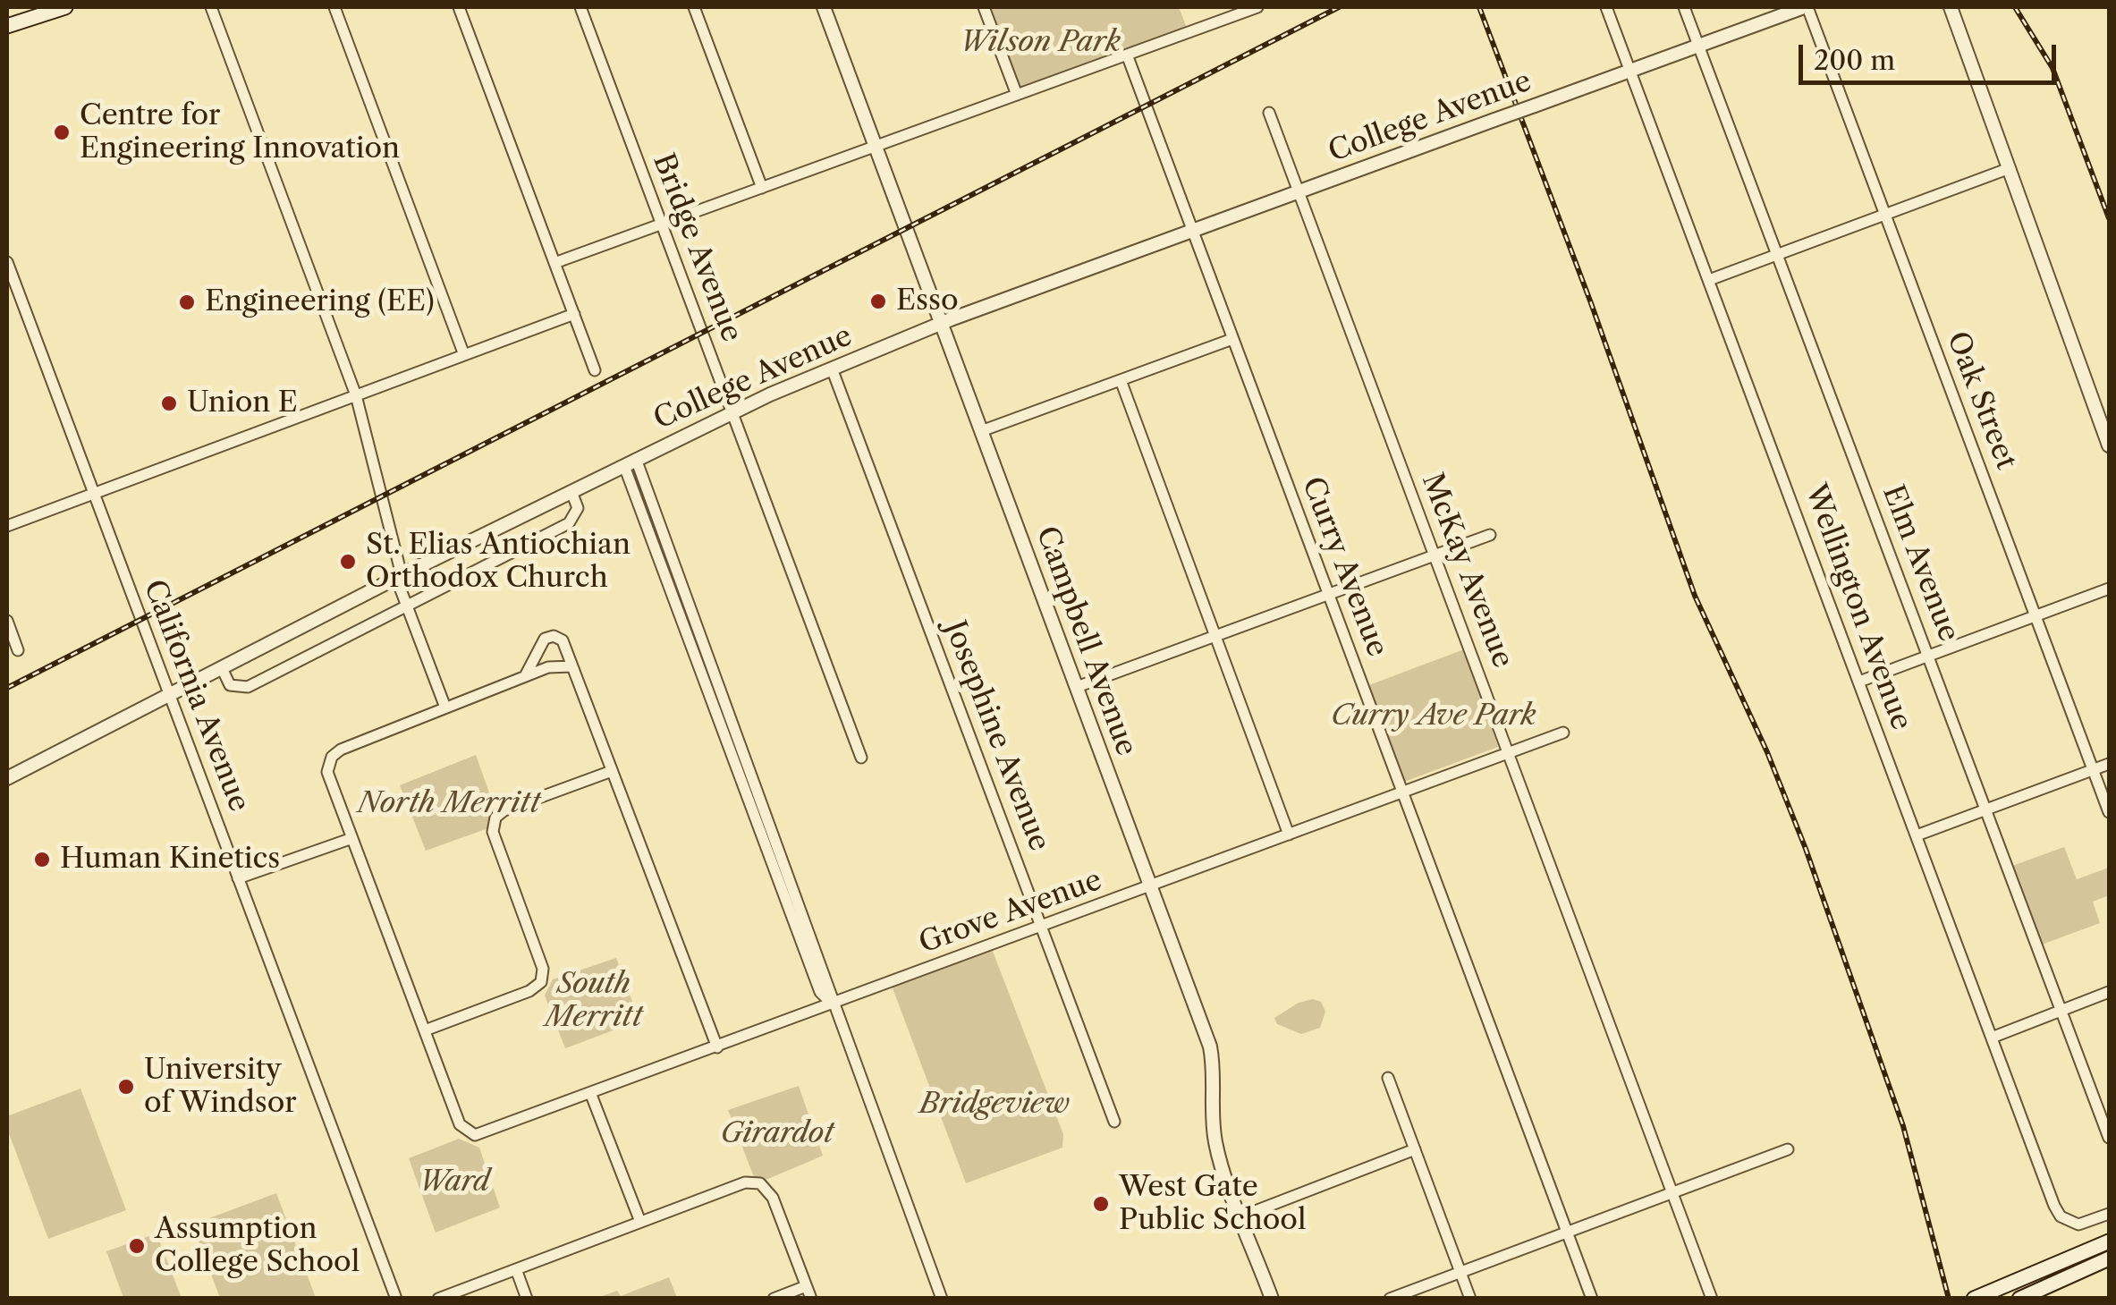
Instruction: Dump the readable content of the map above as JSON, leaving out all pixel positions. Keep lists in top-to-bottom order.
{
  "streets": {
    "street": [
      "College Avenue",
      "Bridge Avenue",
      "Oak Street",
      "Elm Avenue",
      "Curry Avenue",
      "McKay Avenue",
      "Wellington Avenue",
      "Campbell Avenue",
      "California Avenue",
      "Josephine Avenue",
      "Grove Avenue"
    ]
  },
  "crossings": [
    ["College Avenue", "Bridge Avenue"],
    ["College Avenue", "Oak Street"],
    ["College Avenue", "Elm Avenue"],
    ["College Avenue", "Curry Avenue"],
    ["College Avenue", "McKay Avenue"],
    ["College Avenue", "Wellington Avenue"],
    ["College Avenue", "Campbell Avenue"],
    ["College Avenue", "California Avenue"],
    ["College Avenue", "Josephine Avenue"],
    ["Curry Avenue", "Grove Avenue"],
    ["McKay Avenue", "Grove Avenue"],
    ["Campbell Avenue", "Grove Avenue"],
    ["Josephine Avenue", "Grove Avenue"]
  ],
  "parks": [
    "Wilson Park",
    "Curry Ave Park",
    "North Merritt",
    "South Merritt",
    "Bridgeview",
    "Girardot",
    "Ward"
  ],
  "places": [
    "Centre for Engineering Innovation",
    "Esso",
    "Engineering (EE)",
    "Union E",
    "St. Elias Antiochian Orthodox Church",
    "Human Kinetics",
    "University of Windsor",
    "West Gate Public School",
    "Assumption College School"
  ],
  "scale_bar": "200 m"
}
